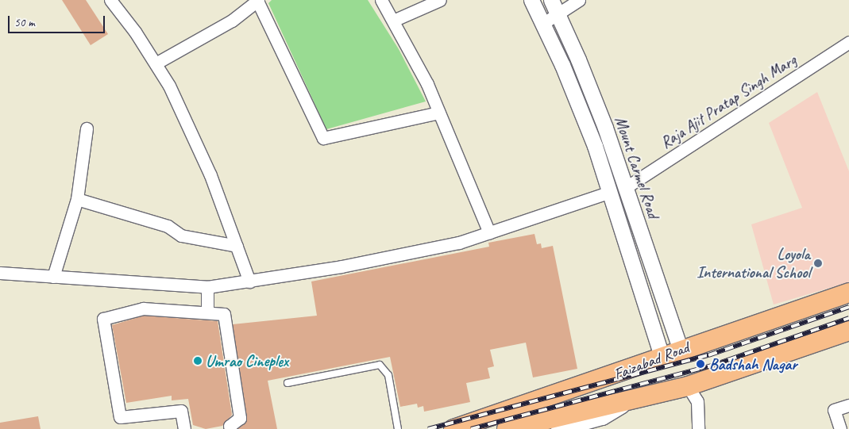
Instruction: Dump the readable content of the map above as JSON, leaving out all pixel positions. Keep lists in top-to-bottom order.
{
  "streets": {
    "main road": ["Faizabad Road"],
    "street": ["Raja Ajit Pratap Singh Marg", "Mount Carmel Road"]
  },
  "crossings": [
    ["Raja Ajit Pratap Singh Marg", "Mount Carmel Road"],
    ["Mount Carmel Road", "Faizabad Road"]
  ],
  "places": ["Loyola International School", "Umrao Cineplex", "Badshah Nagar"],
  "scale_bar": "50 m"
}
